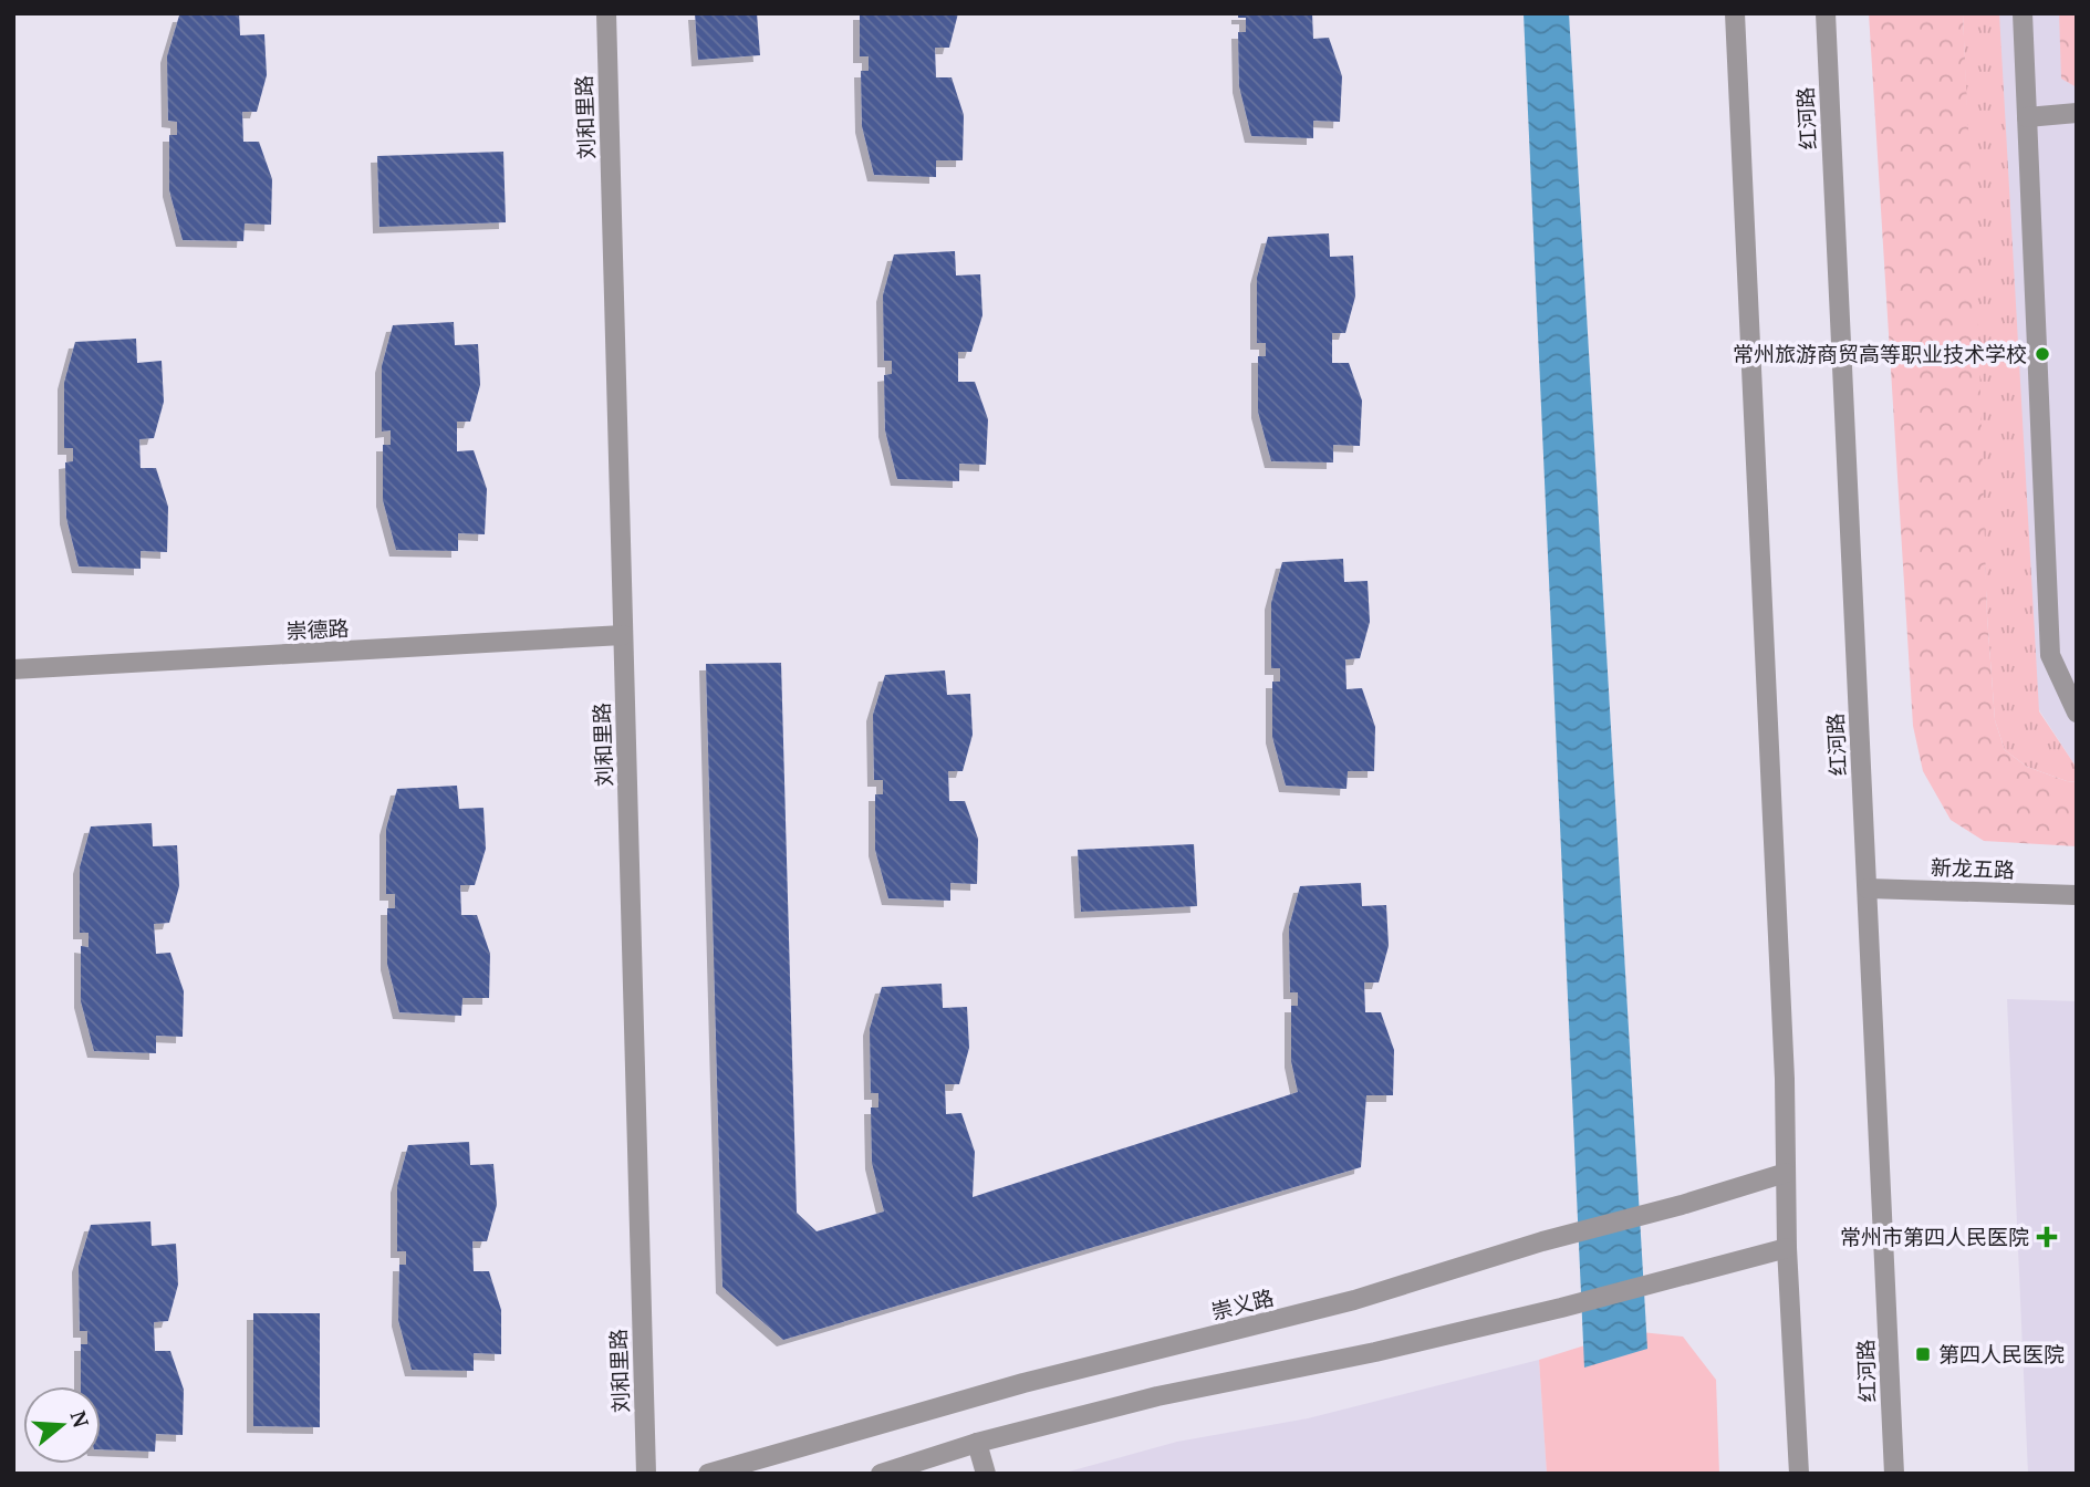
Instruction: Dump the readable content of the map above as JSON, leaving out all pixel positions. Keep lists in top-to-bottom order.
{
  "streets": {
    "street": [
      "刘和里路",
      "红河路",
      "崇德路",
      "新龙五路",
      "崇义路"
    ]
  },
  "crossings": [
    ["刘和里路", "崇德路"],
    ["红河路", "新龙五路"]
  ],
  "places": {
    "other": ["常州旅游商贸高等职业技术学校"],
    "health": ["常州市第四人民医院"],
    "transit": ["第四人民医院"]
  },
  "north": "right"
}
